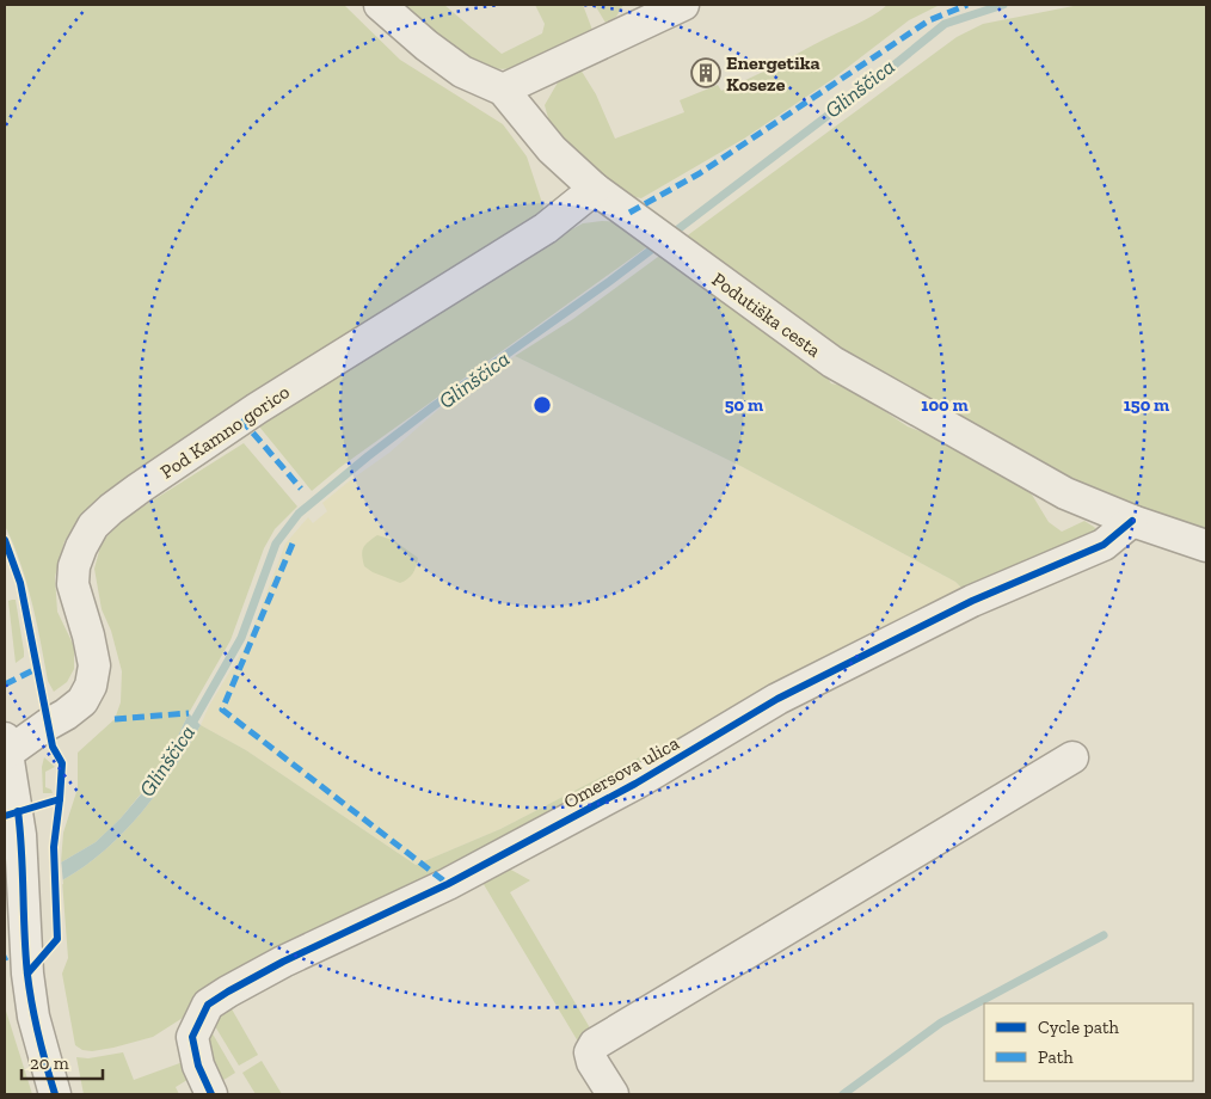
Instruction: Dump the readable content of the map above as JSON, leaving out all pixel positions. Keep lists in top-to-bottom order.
{
  "streets": {
    "street": ["Podutiška cesta", "Pod Kamno gorico", "Omersova ulica"]
  },
  "crossings": [
    ["Podutiška cesta", "Pod Kamno gorico"],
    ["Podutiška cesta", "Omersova ulica"]
  ],
  "water": ["Glinščica"],
  "places": {
    "building": ["Energetika Koseze"]
  },
  "legend": ["Cycle path", "Path"],
  "scale_bar": "20 m",
  "rings": ["50 m", "100 m", "150 m"]
}
